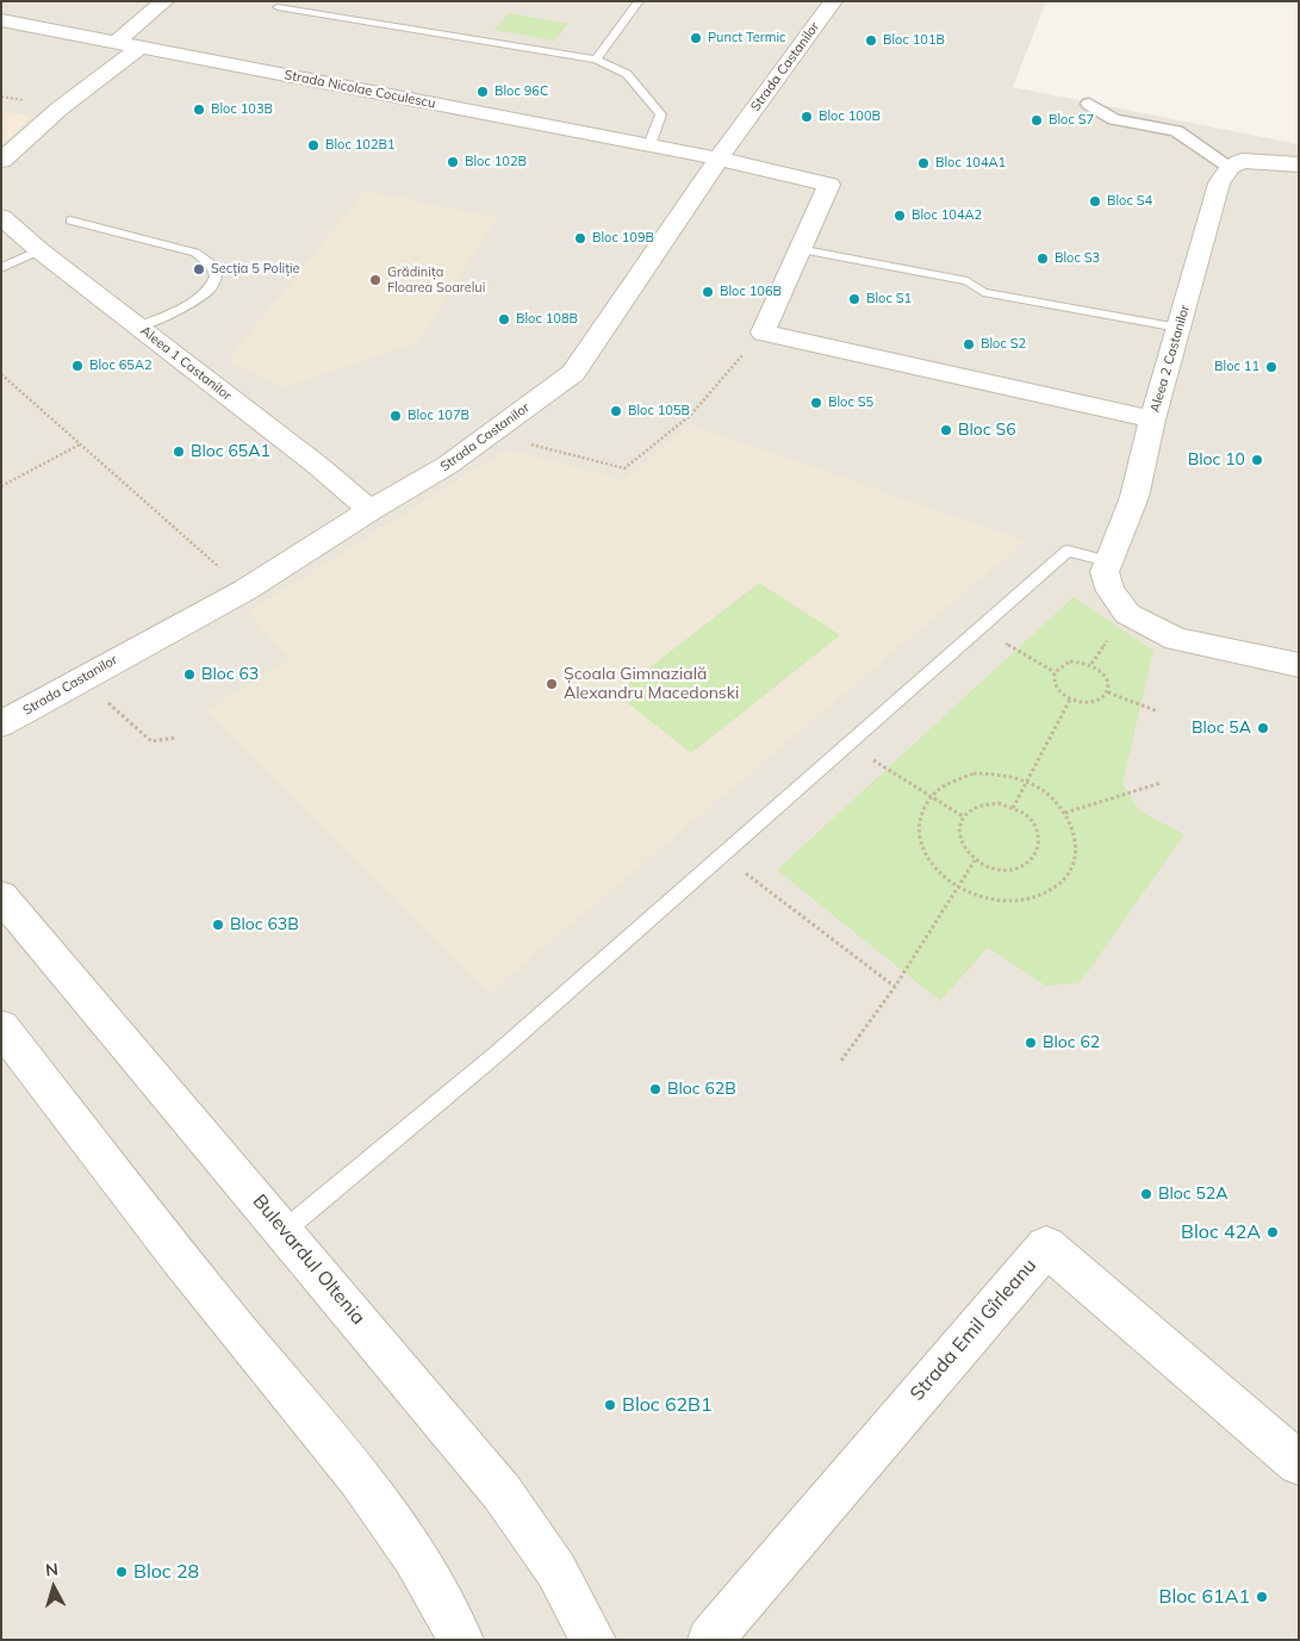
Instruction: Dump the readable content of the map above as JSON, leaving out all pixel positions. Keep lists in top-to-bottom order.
{
  "streets": {
    "street": [
      "Strada Castanilor",
      "Strada Nicolae Coculescu",
      "Aleea 2 Castanilor",
      "Aleea 1 Castanilor",
      "Bulevardul Oltenia",
      "Strada Emil Gîrleanu"
    ]
  },
  "crossings": [
    ["Strada Castanilor", "Strada Nicolae Coculescu"],
    ["Strada Castanilor", "Aleea 1 Castanilor"]
  ],
  "places": [
    "Punct Termic",
    "Bloc 101B",
    "Bloc 96C",
    "Bloc 103B",
    "Bloc 100B",
    "Bloc S7",
    "Bloc 102B1",
    "Bloc 102B",
    "Bloc 104A1",
    "Bloc S4",
    "Bloc 104A2",
    "Bloc 109B",
    "Bloc S3",
    "Secția 5 Poliție",
    "Grădinița Floarea Soarelui",
    "Bloc 106B",
    "Bloc S1",
    "Bloc 108B",
    "Bloc S2",
    "Bloc 65A2",
    "Bloc 11",
    "Bloc S5",
    "Bloc 105B",
    "Bloc 107B",
    "Bloc S6",
    "Bloc 65A1",
    "Bloc 10",
    "Bloc 63",
    "Școala Gimnazială Alexandru Macedonski",
    "Bloc 5A",
    "Bloc 63B",
    "Bloc 62",
    "Bloc 62B",
    "Bloc 52A",
    "Bloc 42A",
    "Bloc 62B1",
    "Bloc 28",
    "Bloc 61A1"
  ],
  "north": "top"
}
